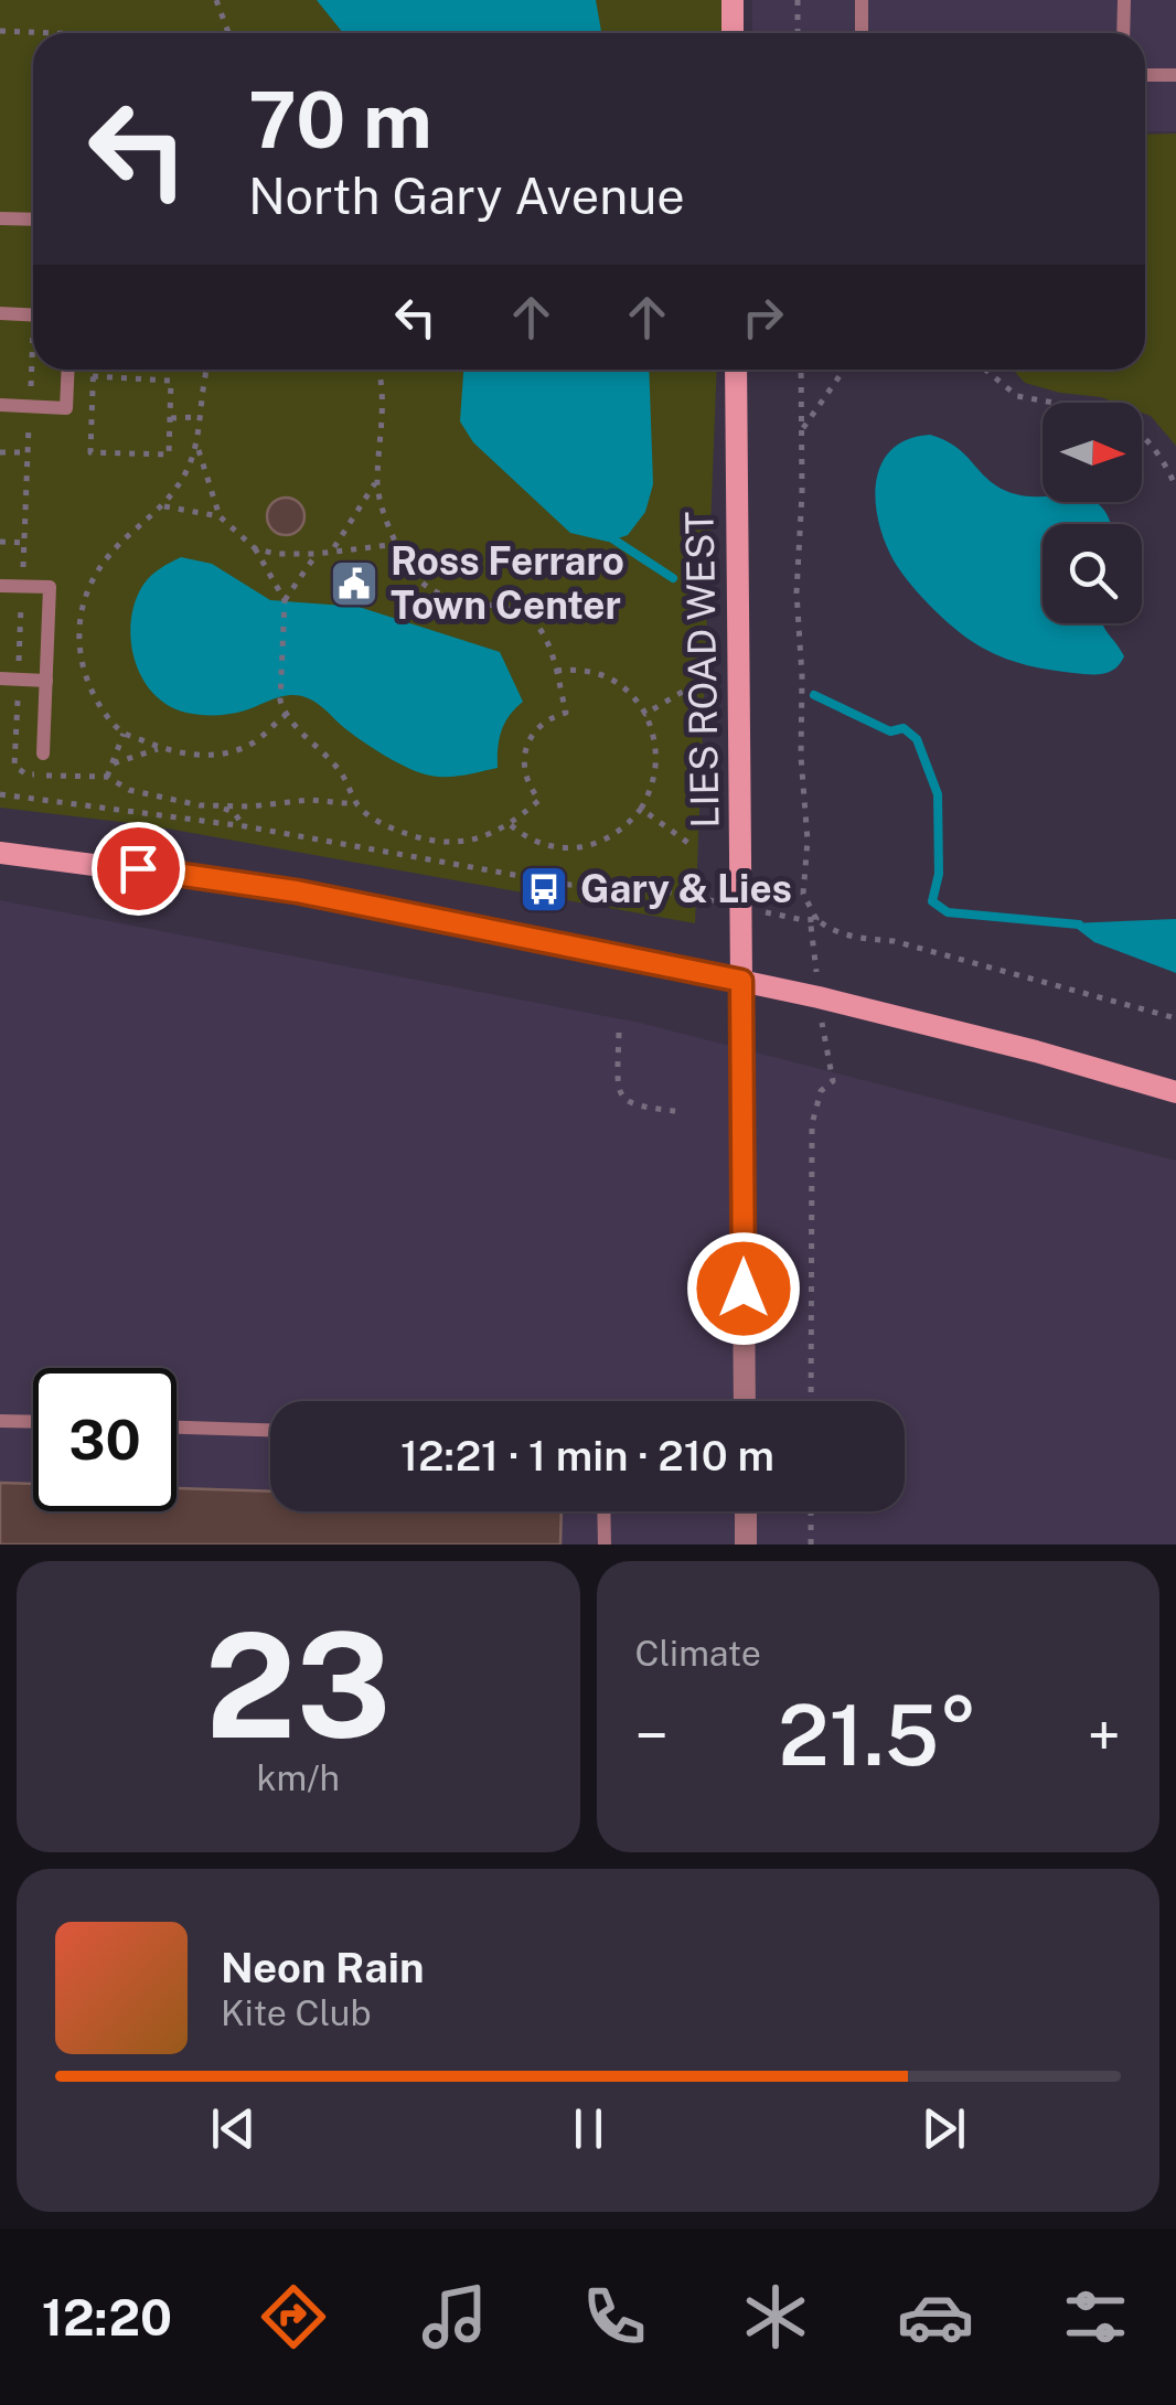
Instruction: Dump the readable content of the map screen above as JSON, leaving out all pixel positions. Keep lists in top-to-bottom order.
{
  "streets": {
    "street": ["LIES ROAD WEST"]
  },
  "places": {
    "public building": ["Ross Ferraro Town Center"],
    "bus stop": ["Gary & Lies"]
  },
  "north": "right",
  "page": {
    "turn": ["70 m", "North Gary Avenue"],
    "limit": "30",
    "trip": "12:21 · 1 min · 210 m",
    "tile": [
      ["23", "km/h"],
      "Climate"
    ],
    "heat": ["−", "21.5°", "+"],
    "song": ["Neon Rain", "Kite Club"],
    "tabs": "12:20"
  }
}
